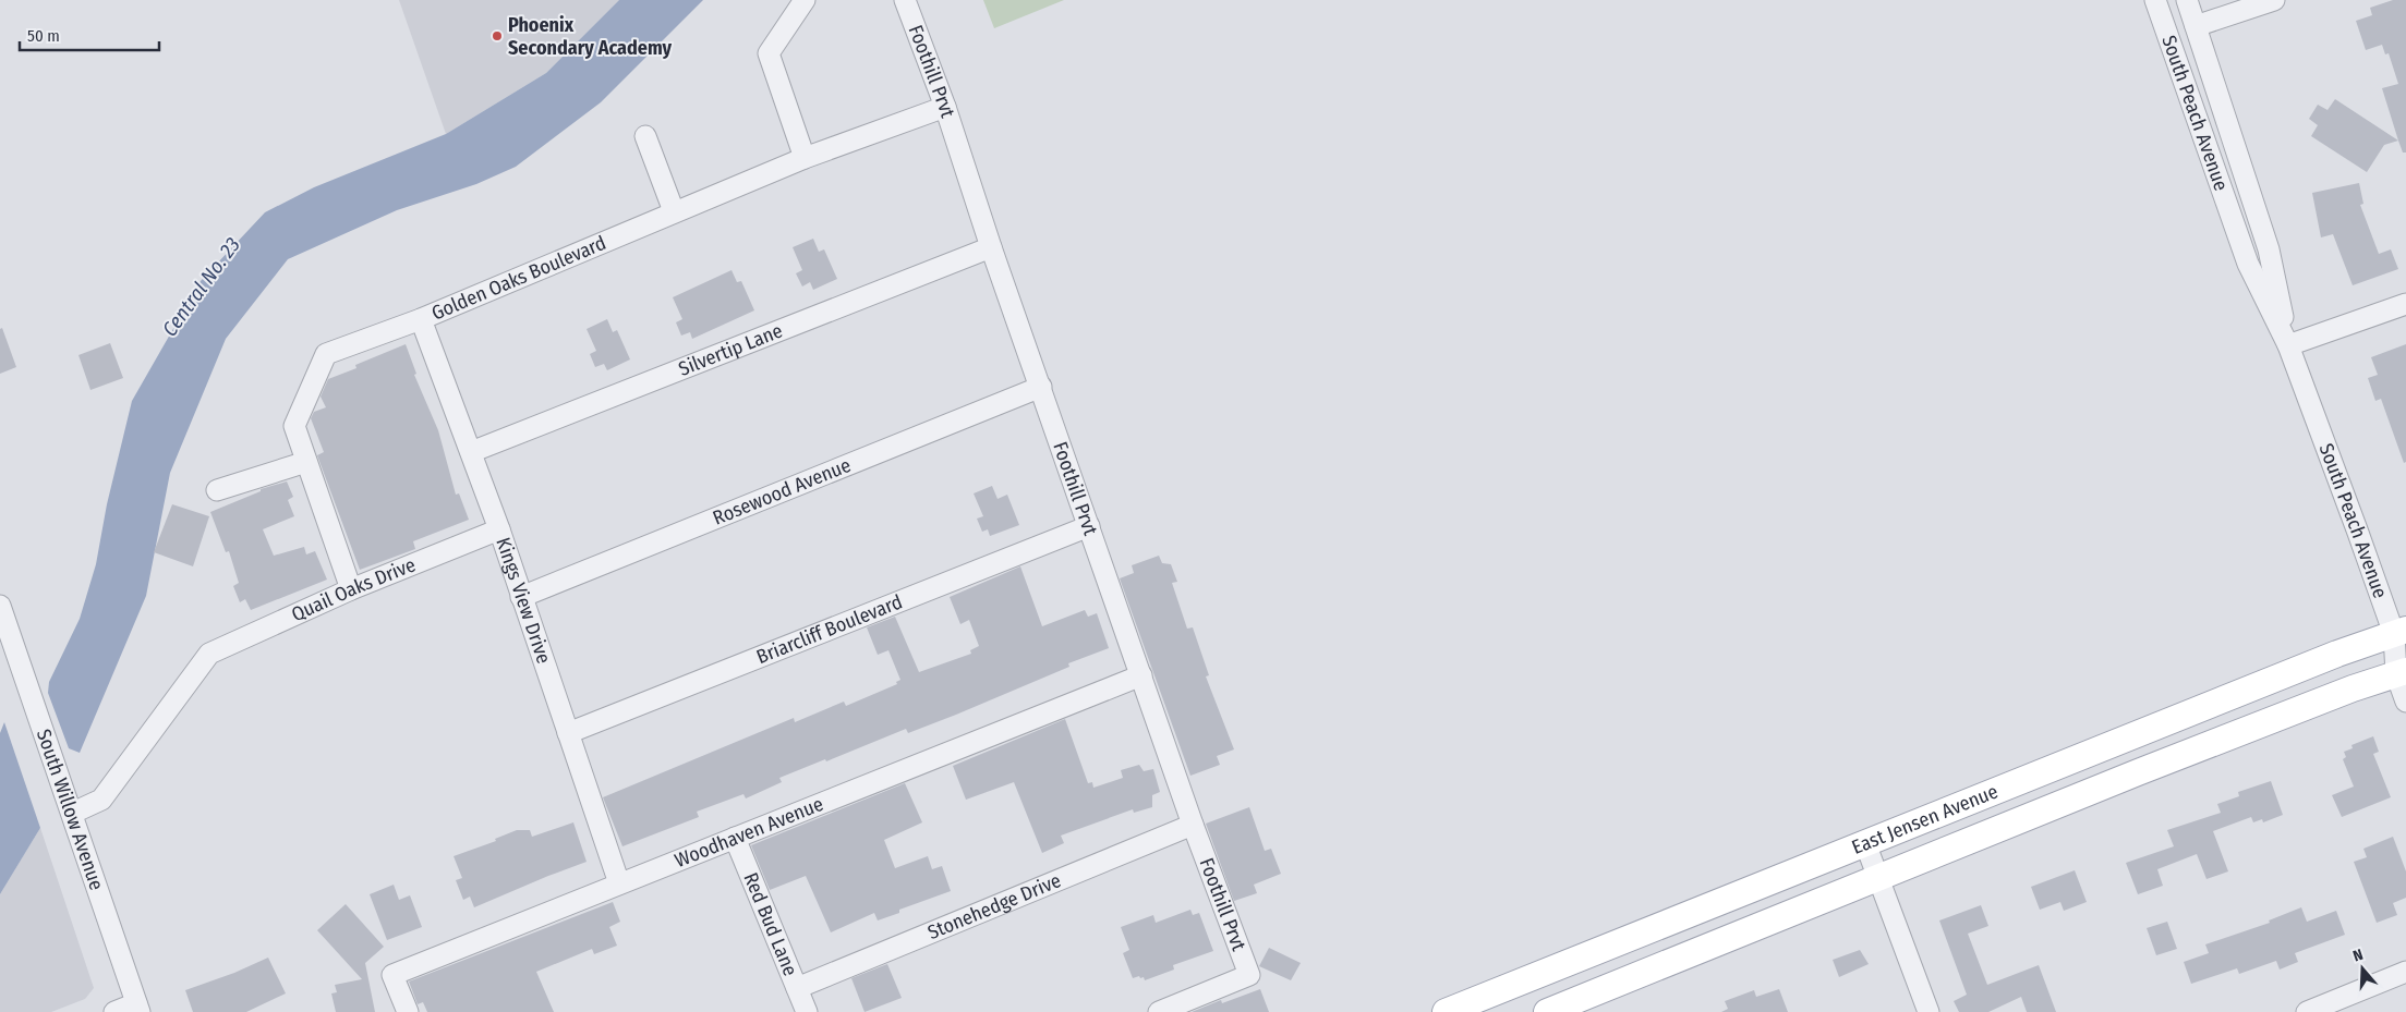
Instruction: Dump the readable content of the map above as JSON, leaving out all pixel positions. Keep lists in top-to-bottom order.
{
  "streets": {
    "main road": ["East Jensen Avenue"],
    "street": [
      "Foothill Prvt",
      "South Peach Avenue",
      "Golden Oaks Boulevard",
      "Silvertip Lane",
      "Rosewood Avenue",
      "Quail Oaks Drive",
      "Kings View Drive",
      "Briarcliff Boulevard",
      "South Willow Avenue",
      "Woodhaven Avenue",
      "Stonehedge Drive",
      "Red Bud Lane"
    ]
  },
  "crossings": [
    ["Foothill Prvt", "Golden Oaks Boulevard"],
    ["Foothill Prvt", "Silvertip Lane"],
    ["Foothill Prvt", "Rosewood Avenue"],
    ["Foothill Prvt", "Briarcliff Boulevard"],
    ["Foothill Prvt", "Woodhaven Avenue"],
    ["Foothill Prvt", "Stonehedge Drive"],
    ["South Peach Avenue", "East Jensen Avenue"],
    ["Golden Oaks Boulevard", "Quail Oaks Drive"],
    ["Golden Oaks Boulevard", "Kings View Drive"],
    ["Silvertip Lane", "Kings View Drive"],
    ["Rosewood Avenue", "Kings View Drive"],
    ["Quail Oaks Drive", "Kings View Drive"],
    ["Quail Oaks Drive", "South Willow Avenue"],
    ["Kings View Drive", "Briarcliff Boulevard"],
    ["Kings View Drive", "Woodhaven Avenue"],
    ["Woodhaven Avenue", "Red Bud Lane"],
    ["Stonehedge Drive", "Red Bud Lane"]
  ],
  "water": ["Central No. 23"],
  "places": ["Phoenix Secondary Academy"],
  "scale_bar": "50 m",
  "north": "top"
}
